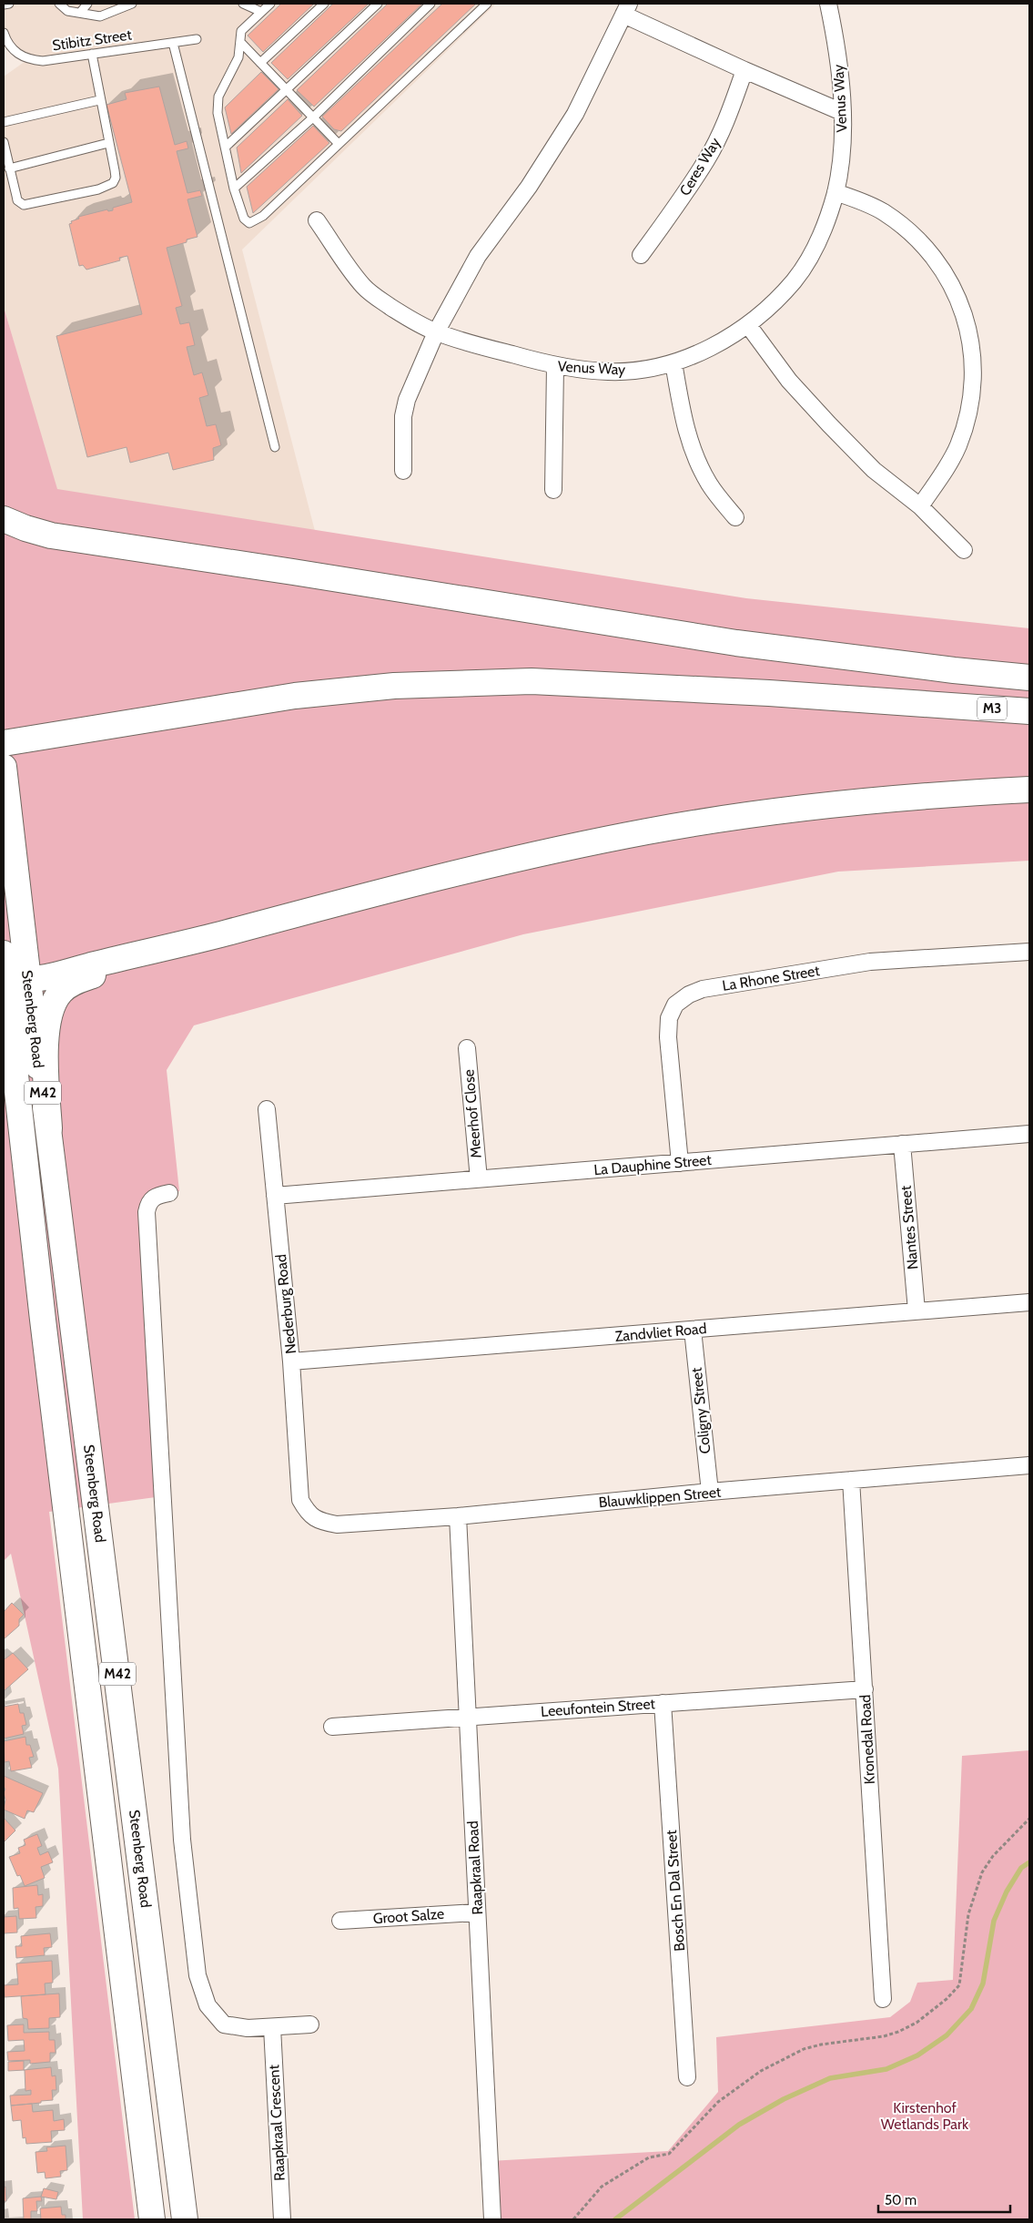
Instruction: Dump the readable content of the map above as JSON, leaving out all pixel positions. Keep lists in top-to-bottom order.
{
  "streets": {
    "main road": ["M3", "Steenberg Road", "M42"],
    "street": [
      "Venus Way",
      "Ceres Way",
      "La Rhone Street",
      "Meerhof Close",
      "La Dauphine Street",
      "Nantes Street",
      "Nederburg Road",
      "Zandvliet Road",
      "Coligny Street",
      "Blauwklippen Street",
      "Leeufontein Street",
      "Kronedal Road",
      "Raapkraal Road",
      "Bosch En Dal Street",
      "Groot Salze",
      "Raapkraal Crescent"
    ],
    "lane": ["Stibitz Street"]
  },
  "crossings": [
    ["La Rhone Street", "La Dauphine Street"],
    ["Meerhof Close", "La Dauphine Street"],
    ["La Dauphine Street", "Nantes Street"],
    ["La Dauphine Street", "Nederburg Road"],
    ["Nantes Street", "Zandvliet Road"],
    ["Nederburg Road", "Zandvliet Road"],
    ["Nederburg Road", "Blauwklippen Street"],
    ["Zandvliet Road", "Coligny Street"],
    ["Coligny Street", "Blauwklippen Street"],
    ["Blauwklippen Street", "Kronedal Road"],
    ["Blauwklippen Street", "Raapkraal Road"],
    ["Leeufontein Street", "Kronedal Road"],
    ["Leeufontein Street", "Raapkraal Road"],
    ["Leeufontein Street", "Bosch En Dal Street"],
    ["Raapkraal Road", "Groot Salze"]
  ],
  "parks": ["Kirstenhof Wetlands Park"],
  "scale_bar": "50 m"
}
